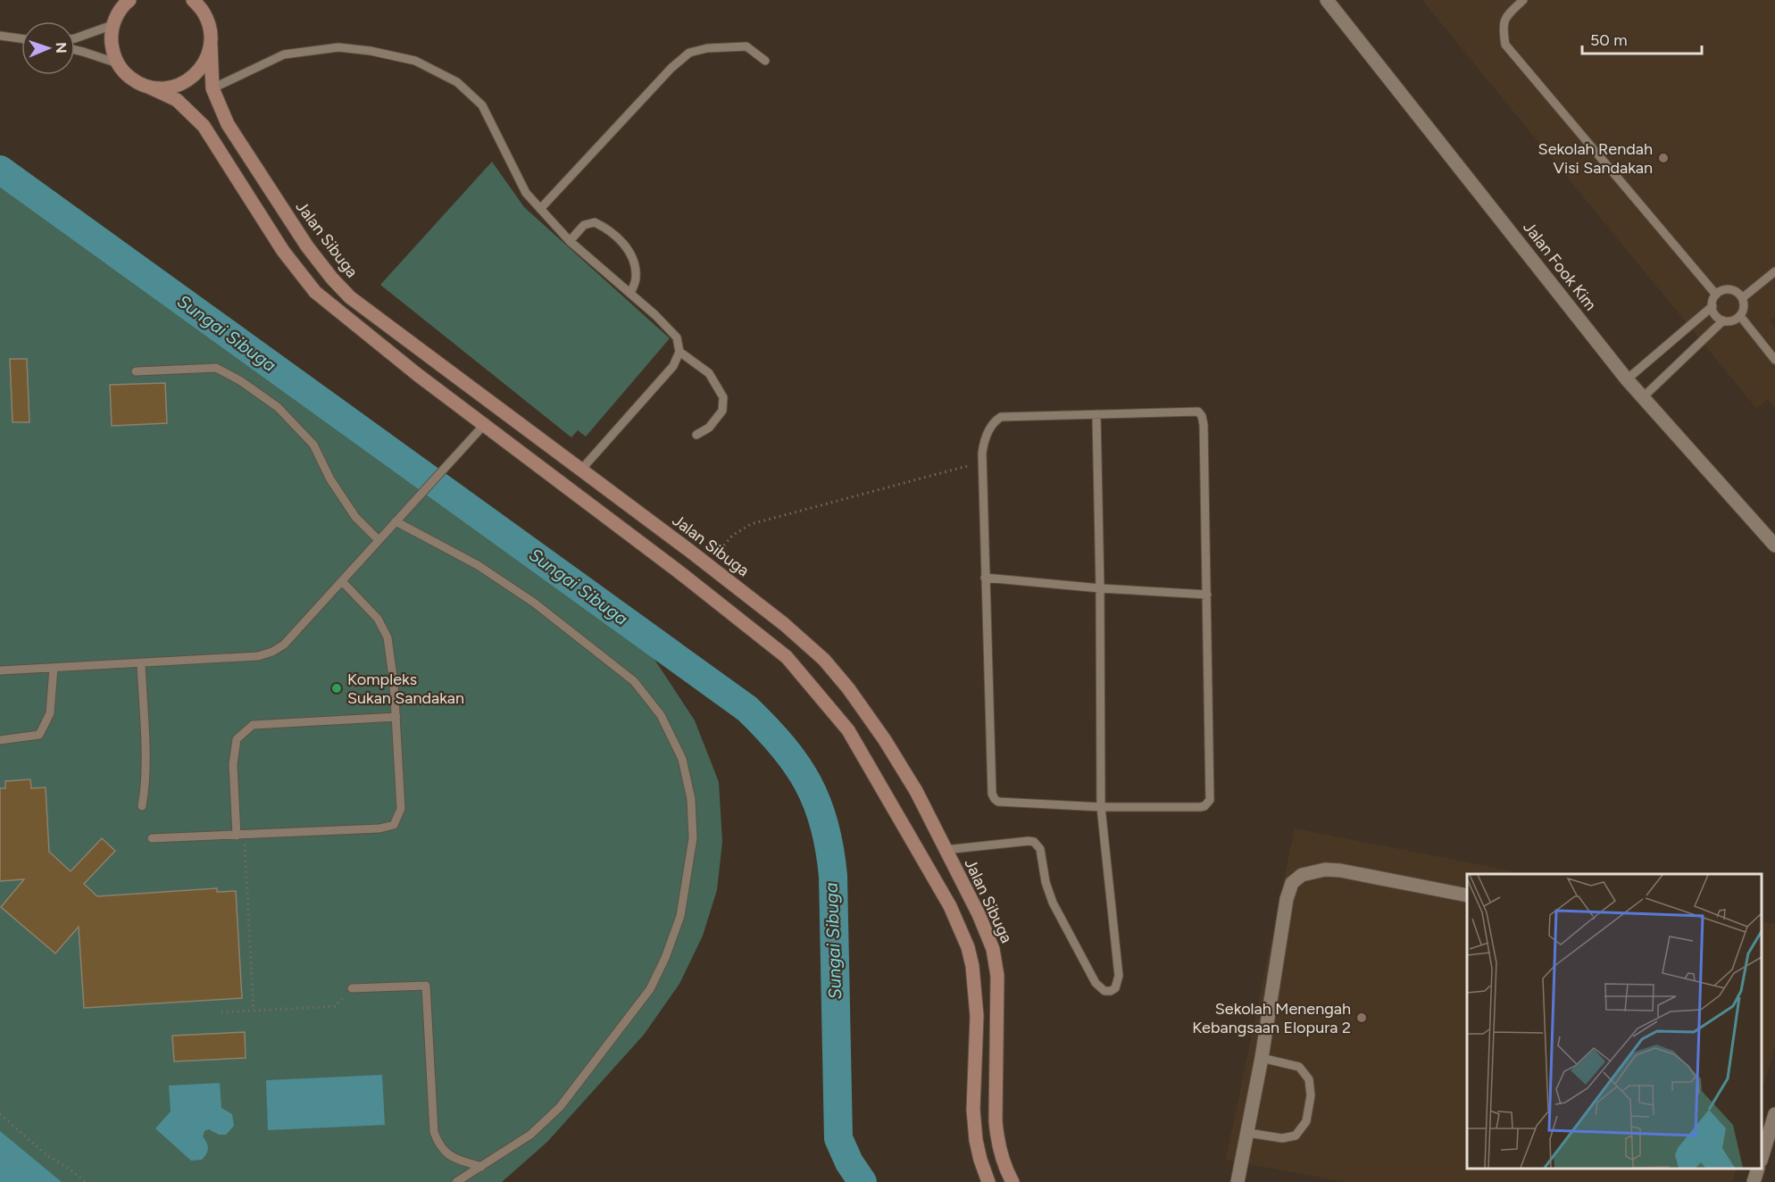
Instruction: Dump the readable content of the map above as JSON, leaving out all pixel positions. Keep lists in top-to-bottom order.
{
  "streets": {
    "main road": ["Jalan Sibuga"],
    "street": ["Jalan Fook Kim"]
  },
  "water": ["Sungai Sibuga"],
  "places": ["Sekolah Rendah Visi Sandakan", "Kompleks Sukan Sandakan", "Sekolah Menengah Kebangsaan Elopura 2"],
  "scale_bar": "50 m",
  "north": "right"
}
